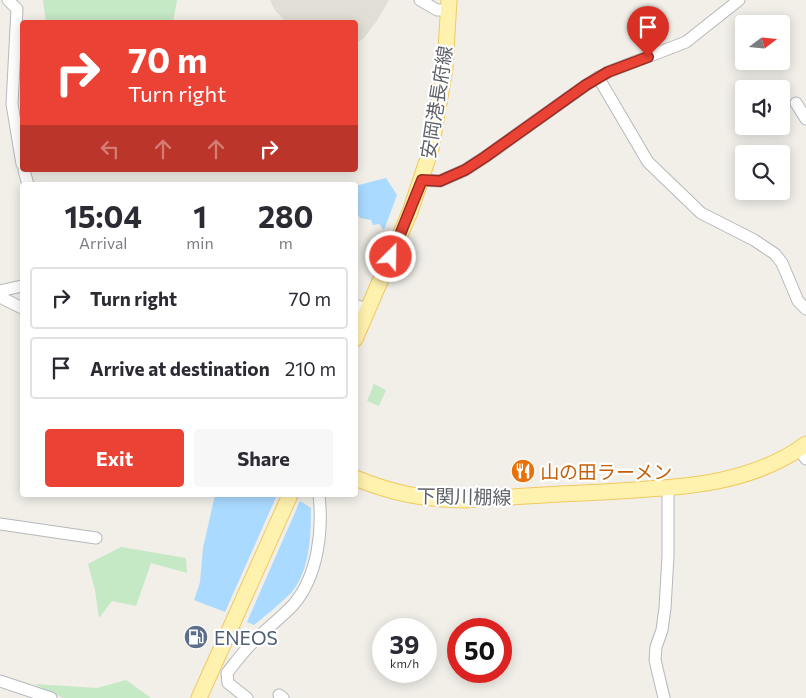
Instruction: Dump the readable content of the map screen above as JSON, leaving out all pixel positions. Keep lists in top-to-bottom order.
{
  "streets": {
    "main road": ["安岡港長府線", "下関川棚線"]
  },
  "places": {
    "restaurant": ["山の田ラーメン"],
    "fuel station": ["ENEOS"]
  },
  "north": "right",
  "page": {
    "turn": ["70 m", "Turn right"],
    "eta": [
      "15:04",
      "Arrival",
      "1",
      "min",
      "280",
      "m"
    ],
    "list": [
      {
        "name": "Turn right",
        "value": "70 m"
      },
      {
        "name": "Arrive at destination",
        "value": "210 m"
      }
    ],
    "buttons": ["Exit", "Share"],
    "speed": "39 km/h",
    "limit": "50"
  }
}
